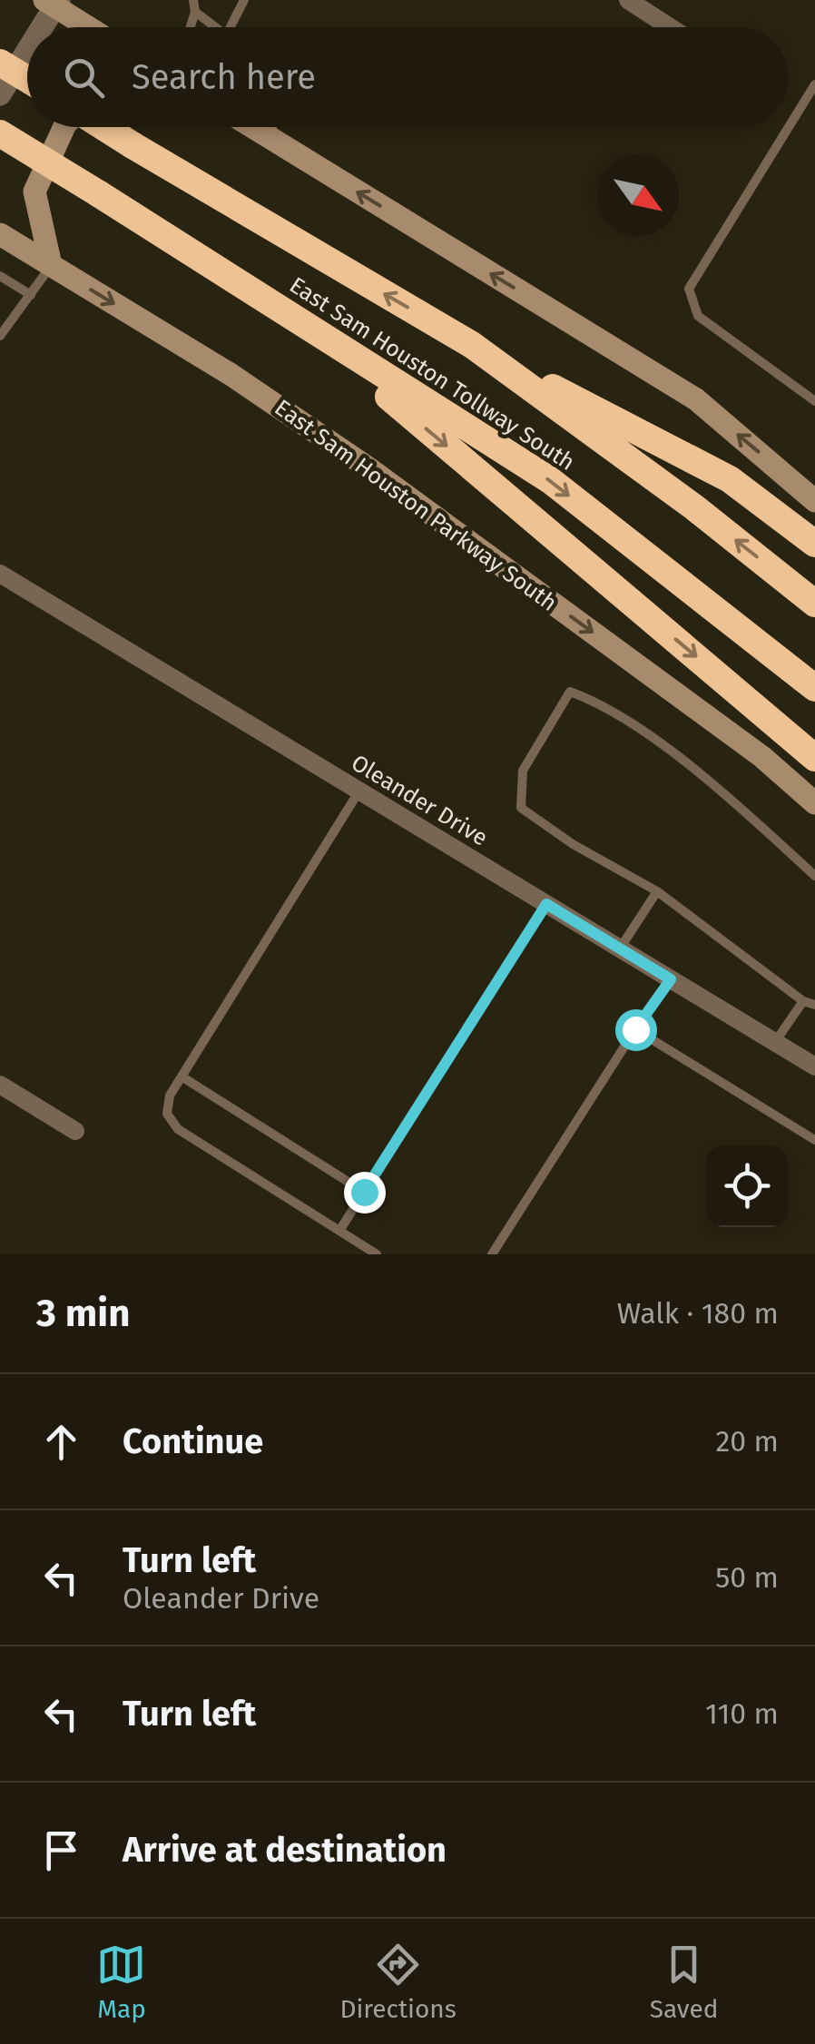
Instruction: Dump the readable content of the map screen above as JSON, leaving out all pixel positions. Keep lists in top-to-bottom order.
{
  "streets": {
    "highway": ["East Sam Houston Tollway South"],
    "main road": ["East Sam Houston Parkway South"],
    "street": ["Oleander Drive"]
  },
  "one_way": ["East Sam Houston Parkway South"],
  "north": "bottom right",
  "page": {
    "search": "Search here",
    "heading": ["3 min", "Walk · 180 m"],
    "list": [
      ["Continue", "20 m"],
      ["Turn left", "Oleander Drive", "50 m"],
      ["Turn left", "110 m"],
      "Arrive at destination"
    ],
    "nav": ["Map", "Directions", "Saved"]
  }
}
